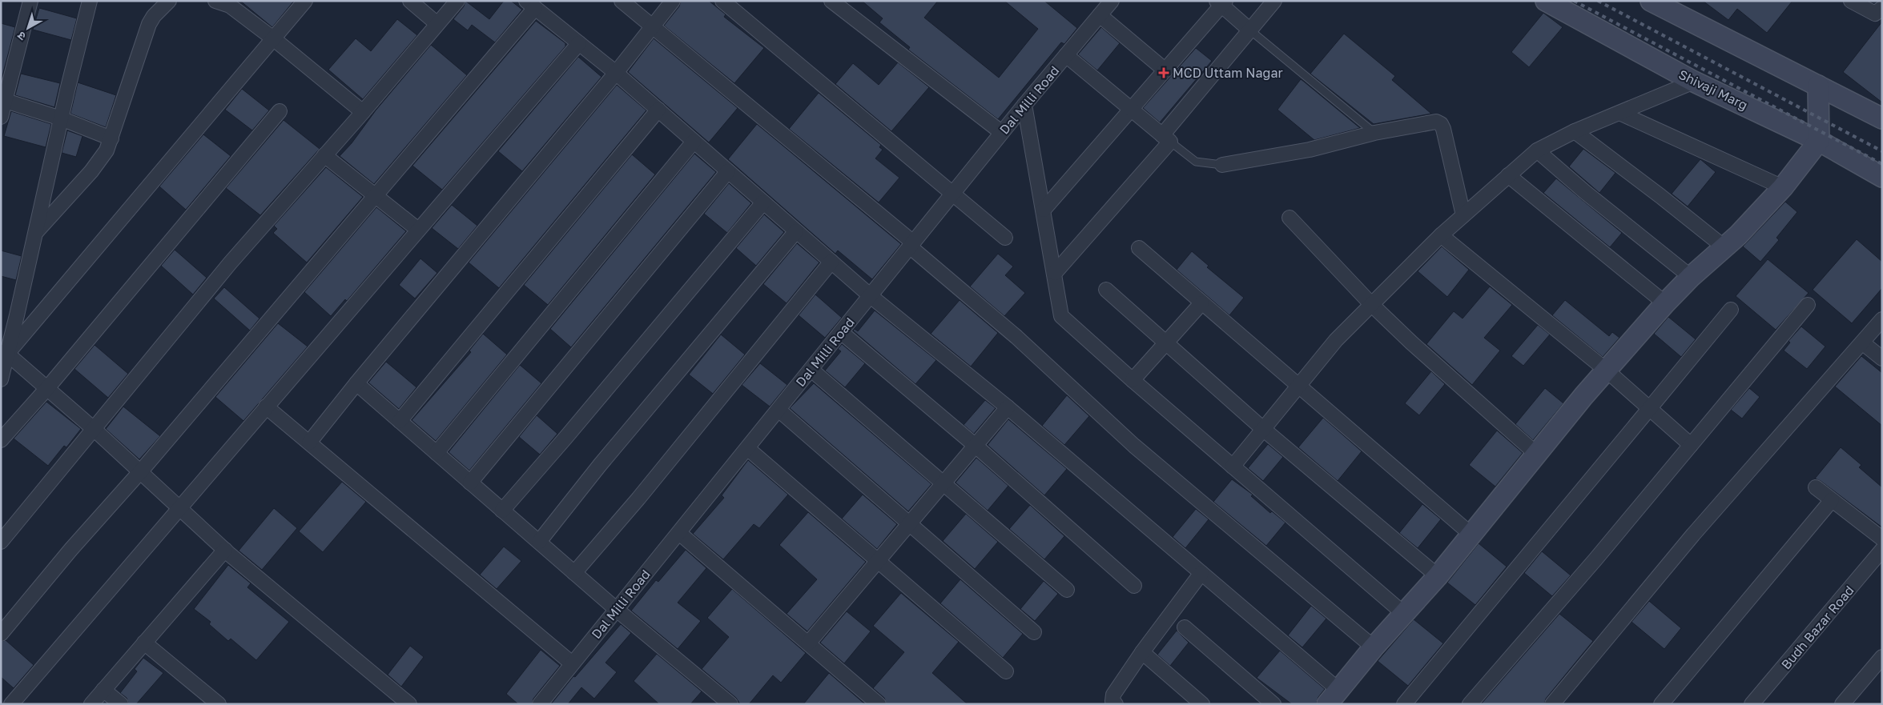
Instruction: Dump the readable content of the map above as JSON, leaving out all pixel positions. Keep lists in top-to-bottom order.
{
  "streets": {
    "street": ["Shivaji Marg", "Dal Milli Road", "Budh Bazar Road"]
  },
  "places": {
    "health": ["MCD Uttam Nagar"]
  },
  "north": "bottom left"
}
